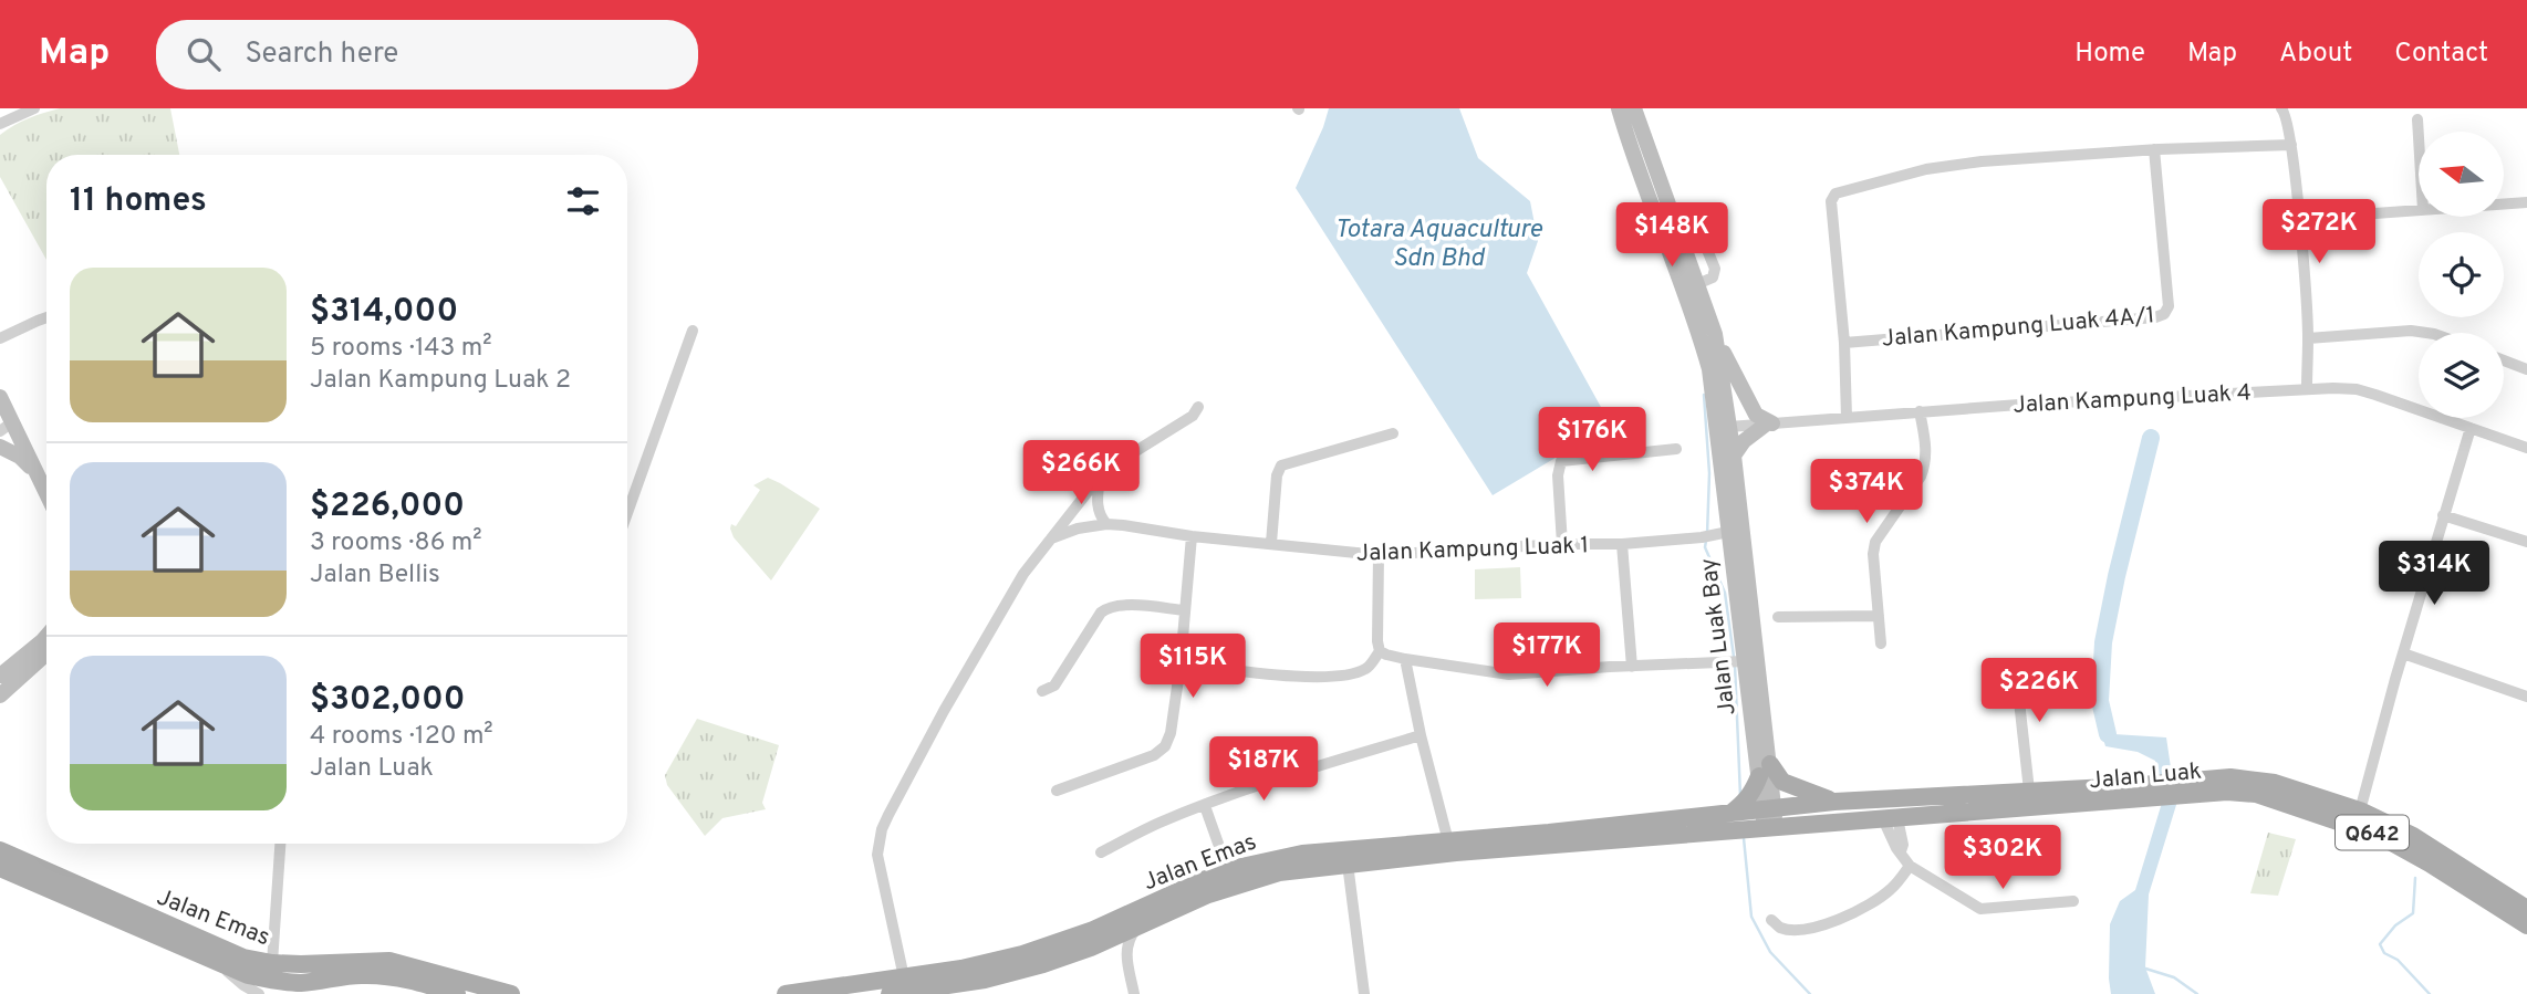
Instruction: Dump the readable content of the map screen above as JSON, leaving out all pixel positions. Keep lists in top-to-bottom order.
{
  "streets": {
    "main road": ["Jalan Luak", "Q642", "Jalan Emas"],
    "street": [
      "Jalan Kampung Luak 4A/1",
      "Jalan Kampung Luak 4",
      "Jalan Kampung Luak 1",
      "Jalan Luak Bay"
    ]
  },
  "crossings": [
    ["Jalan Kampung Luak 4", "Jalan Luak Bay"],
    ["Jalan Kampung Luak 1", "Jalan Luak Bay"],
    ["Jalan Luak Bay", "Jalan Luak"],
    ["Jalan Luak Bay", "Jalan Emas"],
    ["Jalan Luak", "Jalan Emas"]
  ],
  "water": ["Totara Aquaculture Sdn Bhd"],
  "north": "left",
  "page": {
    "header": "Map",
    "search": "Search here",
    "nav": [
      "Home",
      "Map",
      "About",
      "Contact"
    ],
    "heading": "11 homes",
    "price": [
      "$272K",
      "$148K",
      "$176K",
      "$266K",
      "$374K",
      "$314K",
      "$177K",
      "$115K",
      "$226K",
      "$187K",
      "$302K"
    ],
    "list": [
      {
        "name": "$314,000",
        "note": "5 rooms · 143 m² · Jalan Kampung Luak 2"
      },
      {
        "name": "$226,000",
        "note": "3 rooms · 86 m² · Jalan Bellis"
      },
      {
        "name": "$302,000",
        "note": "4 rooms · 120 m² · Jalan Luak"
      }
    ]
  }
}
